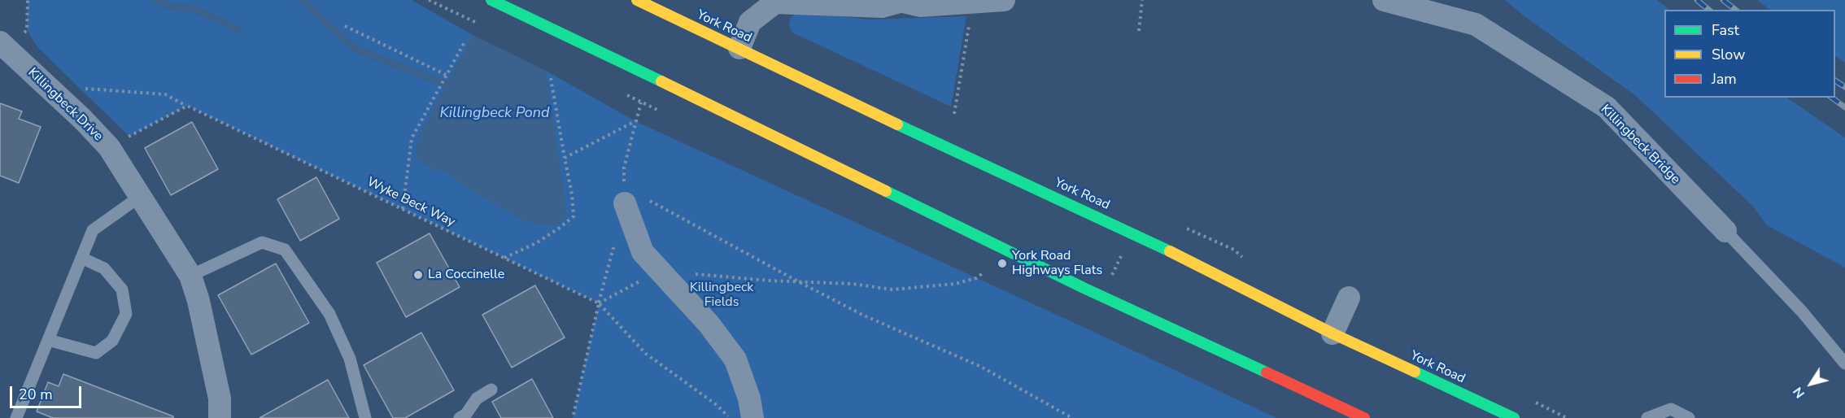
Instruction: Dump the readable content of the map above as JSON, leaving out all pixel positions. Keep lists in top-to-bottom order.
{
  "streets": {
    "highway": ["York Road"],
    "street": ["Killingbeck Drive", "Killingbeck Bridge"],
    "path": ["Wyke Beck Way"]
  },
  "water": ["Killingbeck Pond"],
  "parks": ["Killingbeck Fields"],
  "places": ["York Road Highways Flats", "La Coccinelle"],
  "legend": ["Fast", "Slow", "Jam"],
  "scale_bar": "20 m",
  "north": "bottom left"
}
